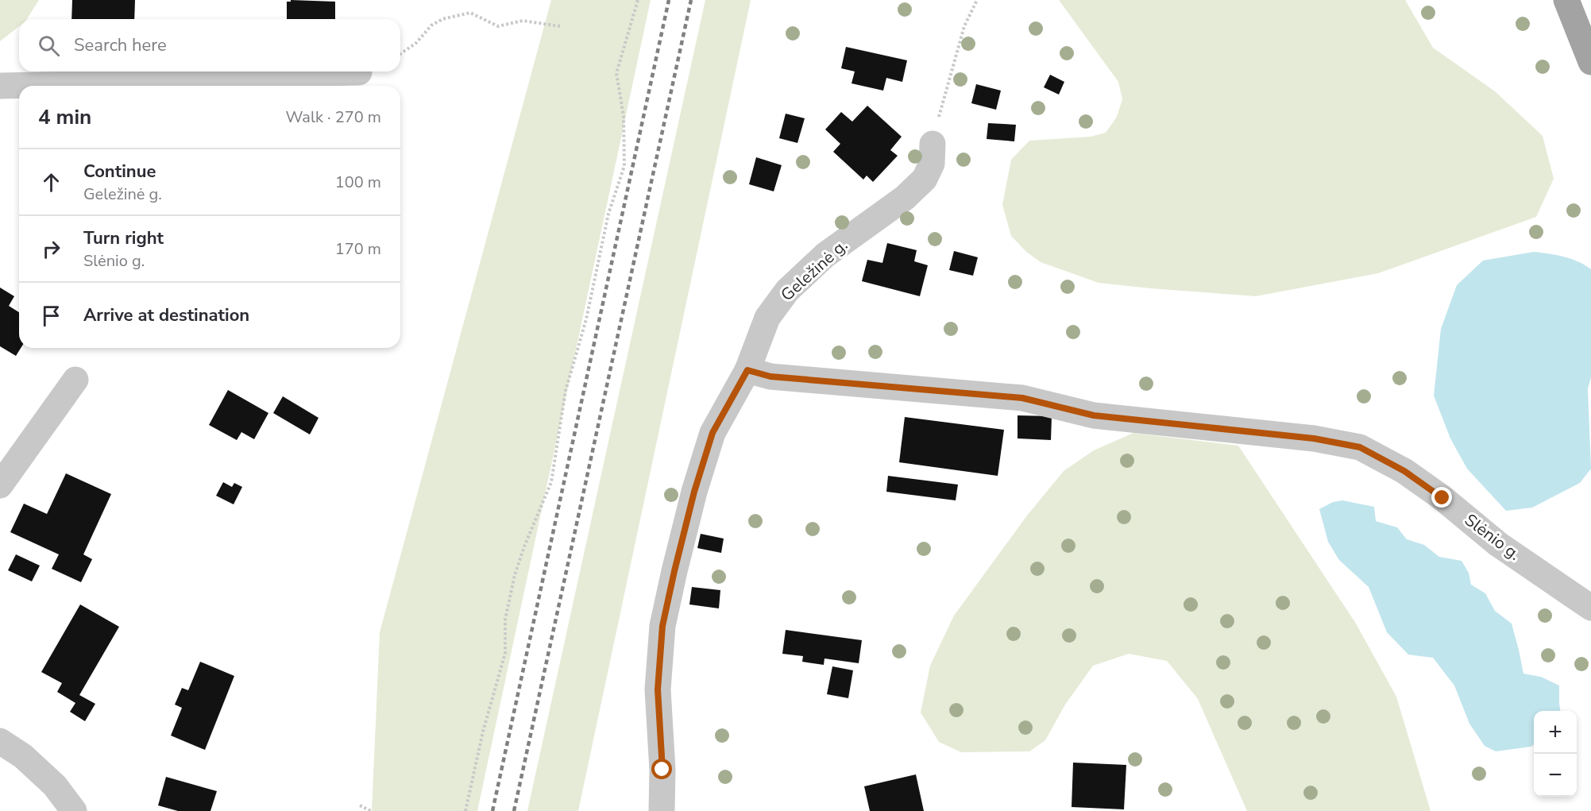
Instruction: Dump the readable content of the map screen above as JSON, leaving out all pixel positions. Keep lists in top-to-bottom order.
{
  "streets": {
    "street": ["Geležinė g.", "Slėnio g."]
  },
  "crossings": [
    ["Geležinė g.", "Slėnio g."]
  ],
  "page": {
    "search": "Search here",
    "heading": ["4 min", "Walk · 270 m"],
    "list": [
      ["Continue", "Geležinė g.", "100 m"],
      ["Turn right", "Slėnio g.", "170 m"],
      "Arrive at destination"
    ],
    "map_buttons": ["+", "−"]
  }
}
